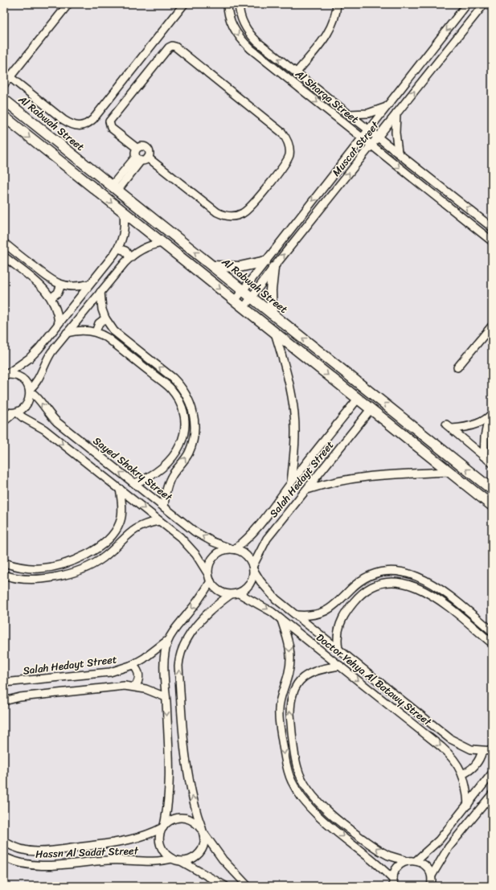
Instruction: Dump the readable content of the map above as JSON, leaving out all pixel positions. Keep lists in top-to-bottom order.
{
  "streets": {
    "street": [
      "Al Sharqa Street",
      "Al Rabwah Street",
      "Muscat Street",
      "Sayed Shokry Street",
      "Salah Hedayt Street",
      "Doctor Yehya Al Batawy Street",
      "Hassn Al Sadat Street"
    ]
  },
  "crossings": [
    ["Al Sharqa Street", "Muscat Street"],
    ["Al Rabwah Street", "Muscat Street"],
    ["Sayed Shokry Street", "Salah Hedayt Street"],
    ["Sayed Shokry Street", "Doctor Yehya Al Batawy Street"],
    ["Salah Hedayt Street", "Doctor Yehya Al Batawy Street"]
  ]
}
